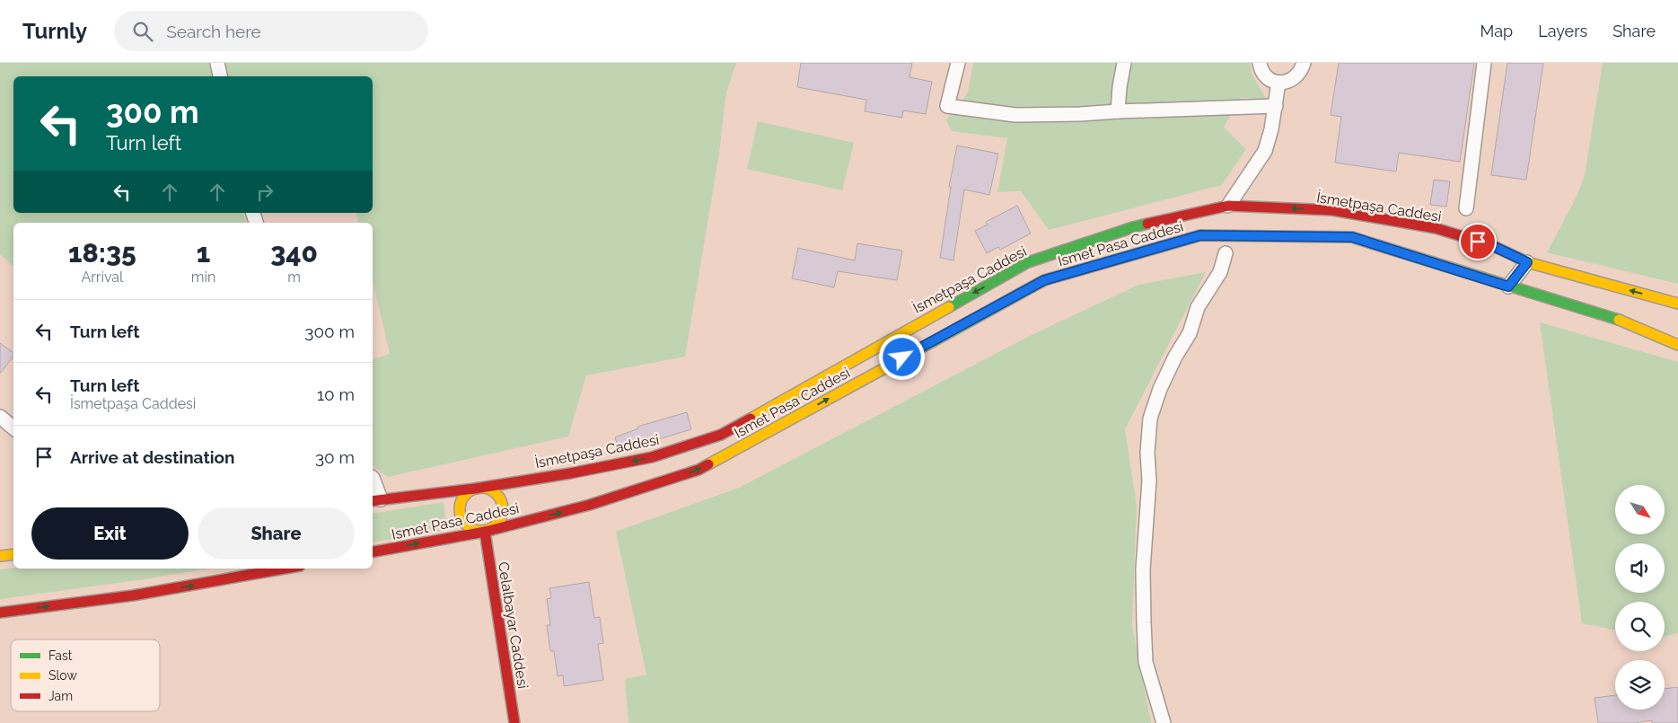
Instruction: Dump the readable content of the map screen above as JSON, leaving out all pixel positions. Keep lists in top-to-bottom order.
{
  "streets": {
    "main road": ["İsmetpaşa Caddesi", "Ismet Pasa Caddesi", "Celalbayar Caddesi"]
  },
  "crossings": [
    ["İsmetpaşa Caddesi", "Ismet Pasa Caddesi"],
    ["İsmetpaşa Caddesi", "Celalbayar Caddesi"],
    ["Ismet Pasa Caddesi", "Celalbayar Caddesi"]
  ],
  "one_way": ["İsmetpaşa Caddesi", "Ismet Pasa Caddesi"],
  "legend": ["Fast", "Slow", "Jam"],
  "north": "bottom right",
  "page": {
    "header": "Turnly",
    "search": "Search here",
    "nav": ["Map", "Layers", "Share"],
    "turn": ["300 m", "Turn left"],
    "eta": [
      "18:35",
      "Arrival",
      "1",
      "min",
      "340",
      "m"
    ],
    "list": [
      {
        "name": "Turn left",
        "value": "300 m"
      },
      {
        "name": "Turn left",
        "note": "İsmetpaşa Caddesi",
        "value": "10 m"
      },
      {
        "name": "Arrive at destination",
        "value": "30 m"
      }
    ],
    "buttons": ["Exit", "Share"]
  }
}
